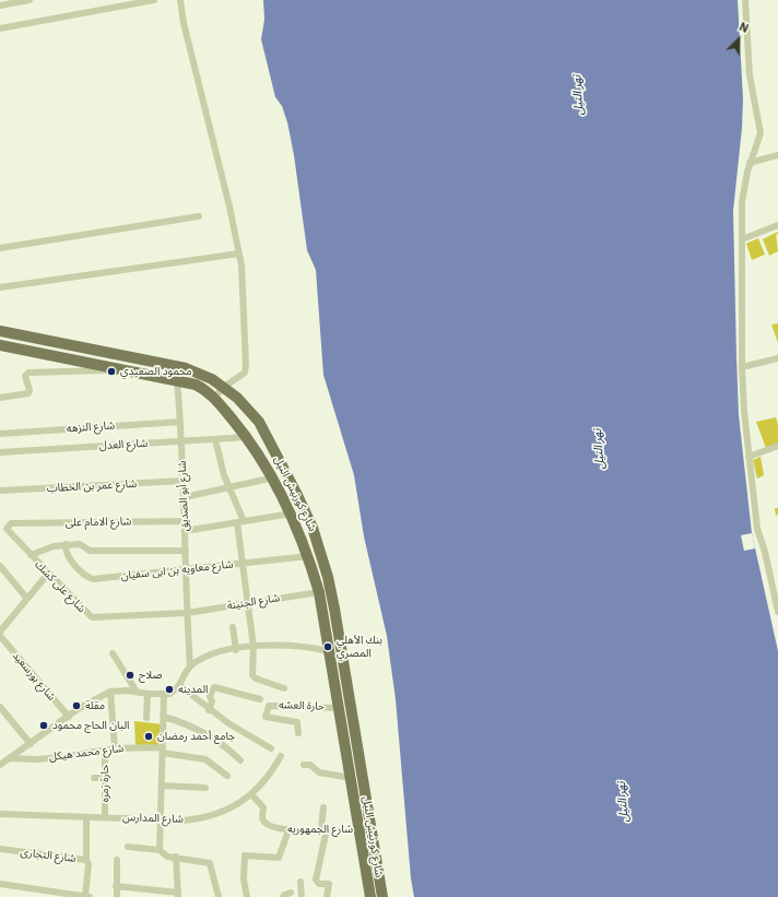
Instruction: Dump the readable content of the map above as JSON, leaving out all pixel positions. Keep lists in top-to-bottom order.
{
  "streets": {
    "main road": ["شارع كورنيش النيل"],
    "street": [
      "شارع النزهه",
      "شارع العدل",
      "شارع عمر بن الخطاب",
      "شارع أبو الصديق",
      "شارع الامام على",
      "شارع معاويه بن ابى سفيان",
      "شارع على كشك",
      "شارع الجنينة",
      "شارع بورسعيد",
      "حارة العشه",
      "شارع محمد هيكل",
      "حارة زمره",
      "شارع المدارس",
      "شارع الجمهوريه",
      "شارع التجارى"
    ]
  },
  "crossings": [
    ["شارع النزهه", "شارع أبو الصديق"],
    ["شارع العدل", "شارع كورنيش النيل"],
    ["شارع العدل", "شارع أبو الصديق"],
    ["شارع عمر بن الخطاب", "شارع أبو الصديق"],
    ["شارع كورنيش النيل", "شارع أبو الصديق"],
    ["شارع كورنيش النيل", "شارع معاويه بن ابى سفيان"],
    ["شارع كورنيش النيل", "شارع الجنينة"],
    ["شارع كورنيش النيل", "حارة العشه"],
    ["شارع كورنيش النيل", "شارع الجمهوريه"],
    ["شارع أبو الصديق", "شارع الامام على"],
    ["شارع أبو الصديق", "شارع معاويه بن ابى سفيان"],
    ["شارع أبو الصديق", "شارع على كشك"],
    ["شارع أبو الصديق", "شارع الجنينة"],
    ["شارع الامام على", "شارع على كشك"],
    ["شارع على كشك", "شارع الجنينة"],
    ["شارع محمد هيكل", "حارة زمره"],
    ["حارة زمره", "شارع المدارس"],
    ["شارع المدارس", "شارع الجمهوريه"]
  ],
  "water": ["نهر النيل"],
  "places": [
    "محمود الصعيدي",
    "بنك الأهلي المصري",
    "صلاح",
    "المدينه",
    "مقلة",
    "البان الحاج محمود",
    "جامع أحمد رمضان"
  ],
  "north": "top right"
}
